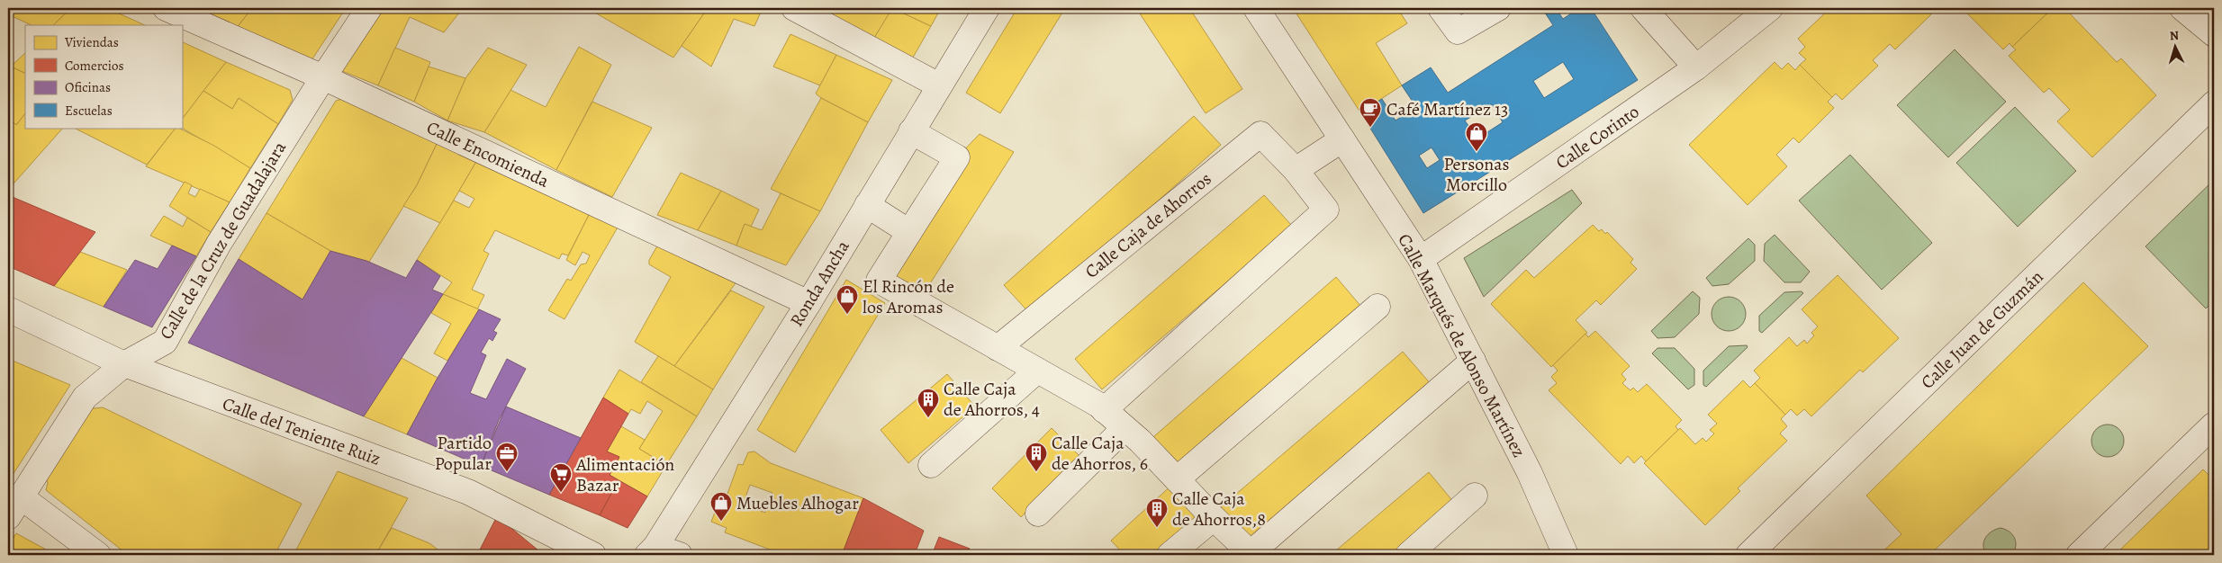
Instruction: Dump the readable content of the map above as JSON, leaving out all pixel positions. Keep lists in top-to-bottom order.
{
  "streets": {
    "street": [
      "Calle Corinto",
      "Calle Encomienda",
      "Calle Caja de Ahorros",
      "Calle de la Cruz de Guadalajara",
      "Ronda Ancha",
      "Calle Juan de Guzmán",
      "Calle Marqués de Alonso Martínez",
      "Calle del Teniente Ruiz"
    ]
  },
  "crossings": [
    ["Calle Corinto", "Calle Marqués de Alonso Martínez"],
    ["Calle Encomienda", "Calle de la Cruz de Guadalajara"],
    ["Calle Encomienda", "Ronda Ancha"],
    ["Calle de la Cruz de Guadalajara", "Calle del Teniente Ruiz"]
  ],
  "places": {
    "cafe": ["Café Martínez 13"],
    "shop": ["Personas Morcillo", "El Rincón de los Aromas", "Muebles Alhogar"],
    "building": ["Calle Caja de Ahorros, 4", "Calle Caja de Ahorros, 6", "Calle Caja de Ahorros,8"],
    "office": ["Partido Popular"],
    "supermarket": ["Alimentación Bazar"]
  },
  "legend": [
    "Viviendas",
    "Comercios",
    "Oficinas",
    "Escuelas"
  ],
  "north": "top"
}
